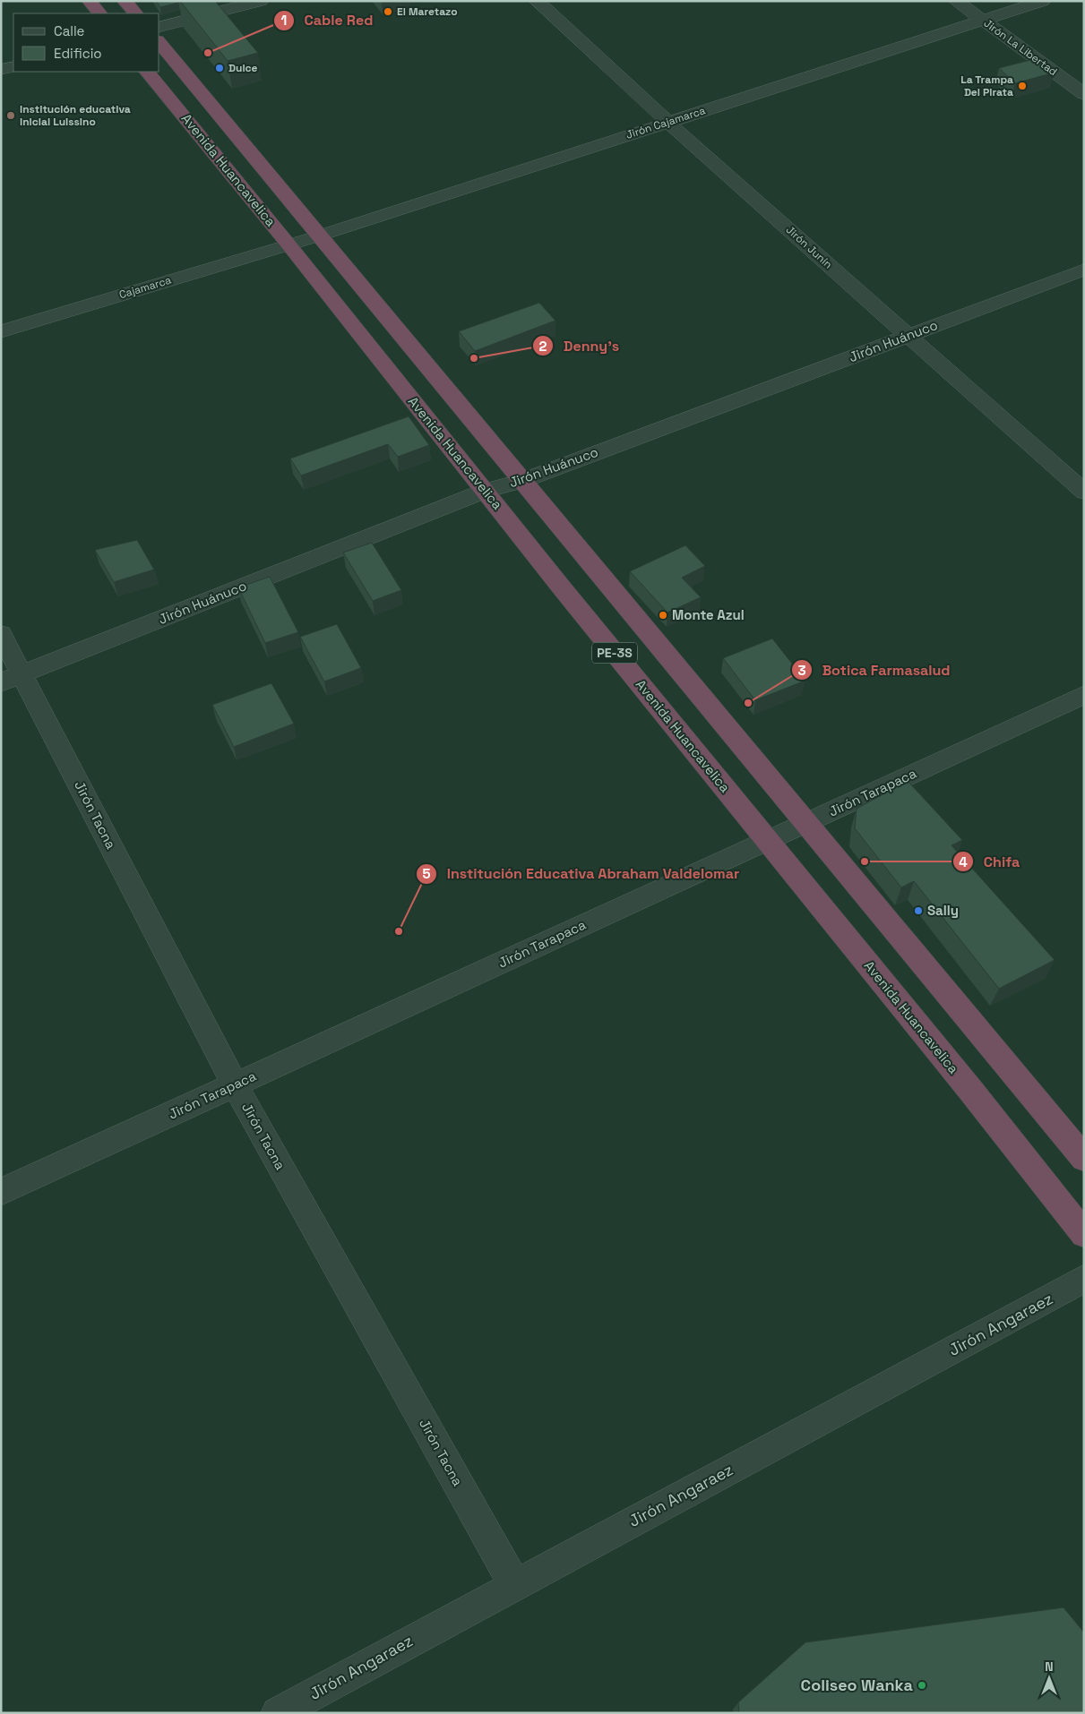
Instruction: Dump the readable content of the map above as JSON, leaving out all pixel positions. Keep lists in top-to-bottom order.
{
  "streets": {
    "highway": ["Avenida Huancavelica", "PE-3S"],
    "street": [
      "Jirón La Libertad",
      "Jirón Cajamarca",
      "Jirón Junín",
      "Cajamarca",
      "Jirón Huánuco",
      "Jirón Tarapaca",
      "Jirón Tacna",
      "Jirón Angaraez"
    ]
  },
  "crossings": [
    ["Jirón La Libertad", "Jirón Cajamarca"],
    ["Jirón Cajamarca", "Avenida Huancavelica"],
    ["Jirón Cajamarca", "Jirón Junín"],
    ["Jirón Cajamarca", "Cajamarca"],
    ["Avenida Huancavelica", "Cajamarca"],
    ["Avenida Huancavelica", "Jirón Huánuco"],
    ["Avenida Huancavelica", "Jirón Tarapaca"],
    ["Jirón Junín", "Jirón Huánuco"],
    ["Jirón Huánuco", "Jirón Tacna"],
    ["Jirón Tarapaca", "Jirón Tacna"],
    ["Jirón Tacna", "Jirón Angaraez"]
  ],
  "places": [
    "El Maretazo",
    "Cable Red",
    "Dulce",
    "La Trampa Del Pirata",
    "Institución educativa inicial Luissino",
    "Denny's",
    "Monte Azul",
    "Botica Farmasalud",
    "Chifa",
    "Sally",
    "Institución Educativa Abraham Valdelomar",
    "Coliseo Wanka"
  ],
  "legend": ["Calle", "Edificio"],
  "north": "top"
}
